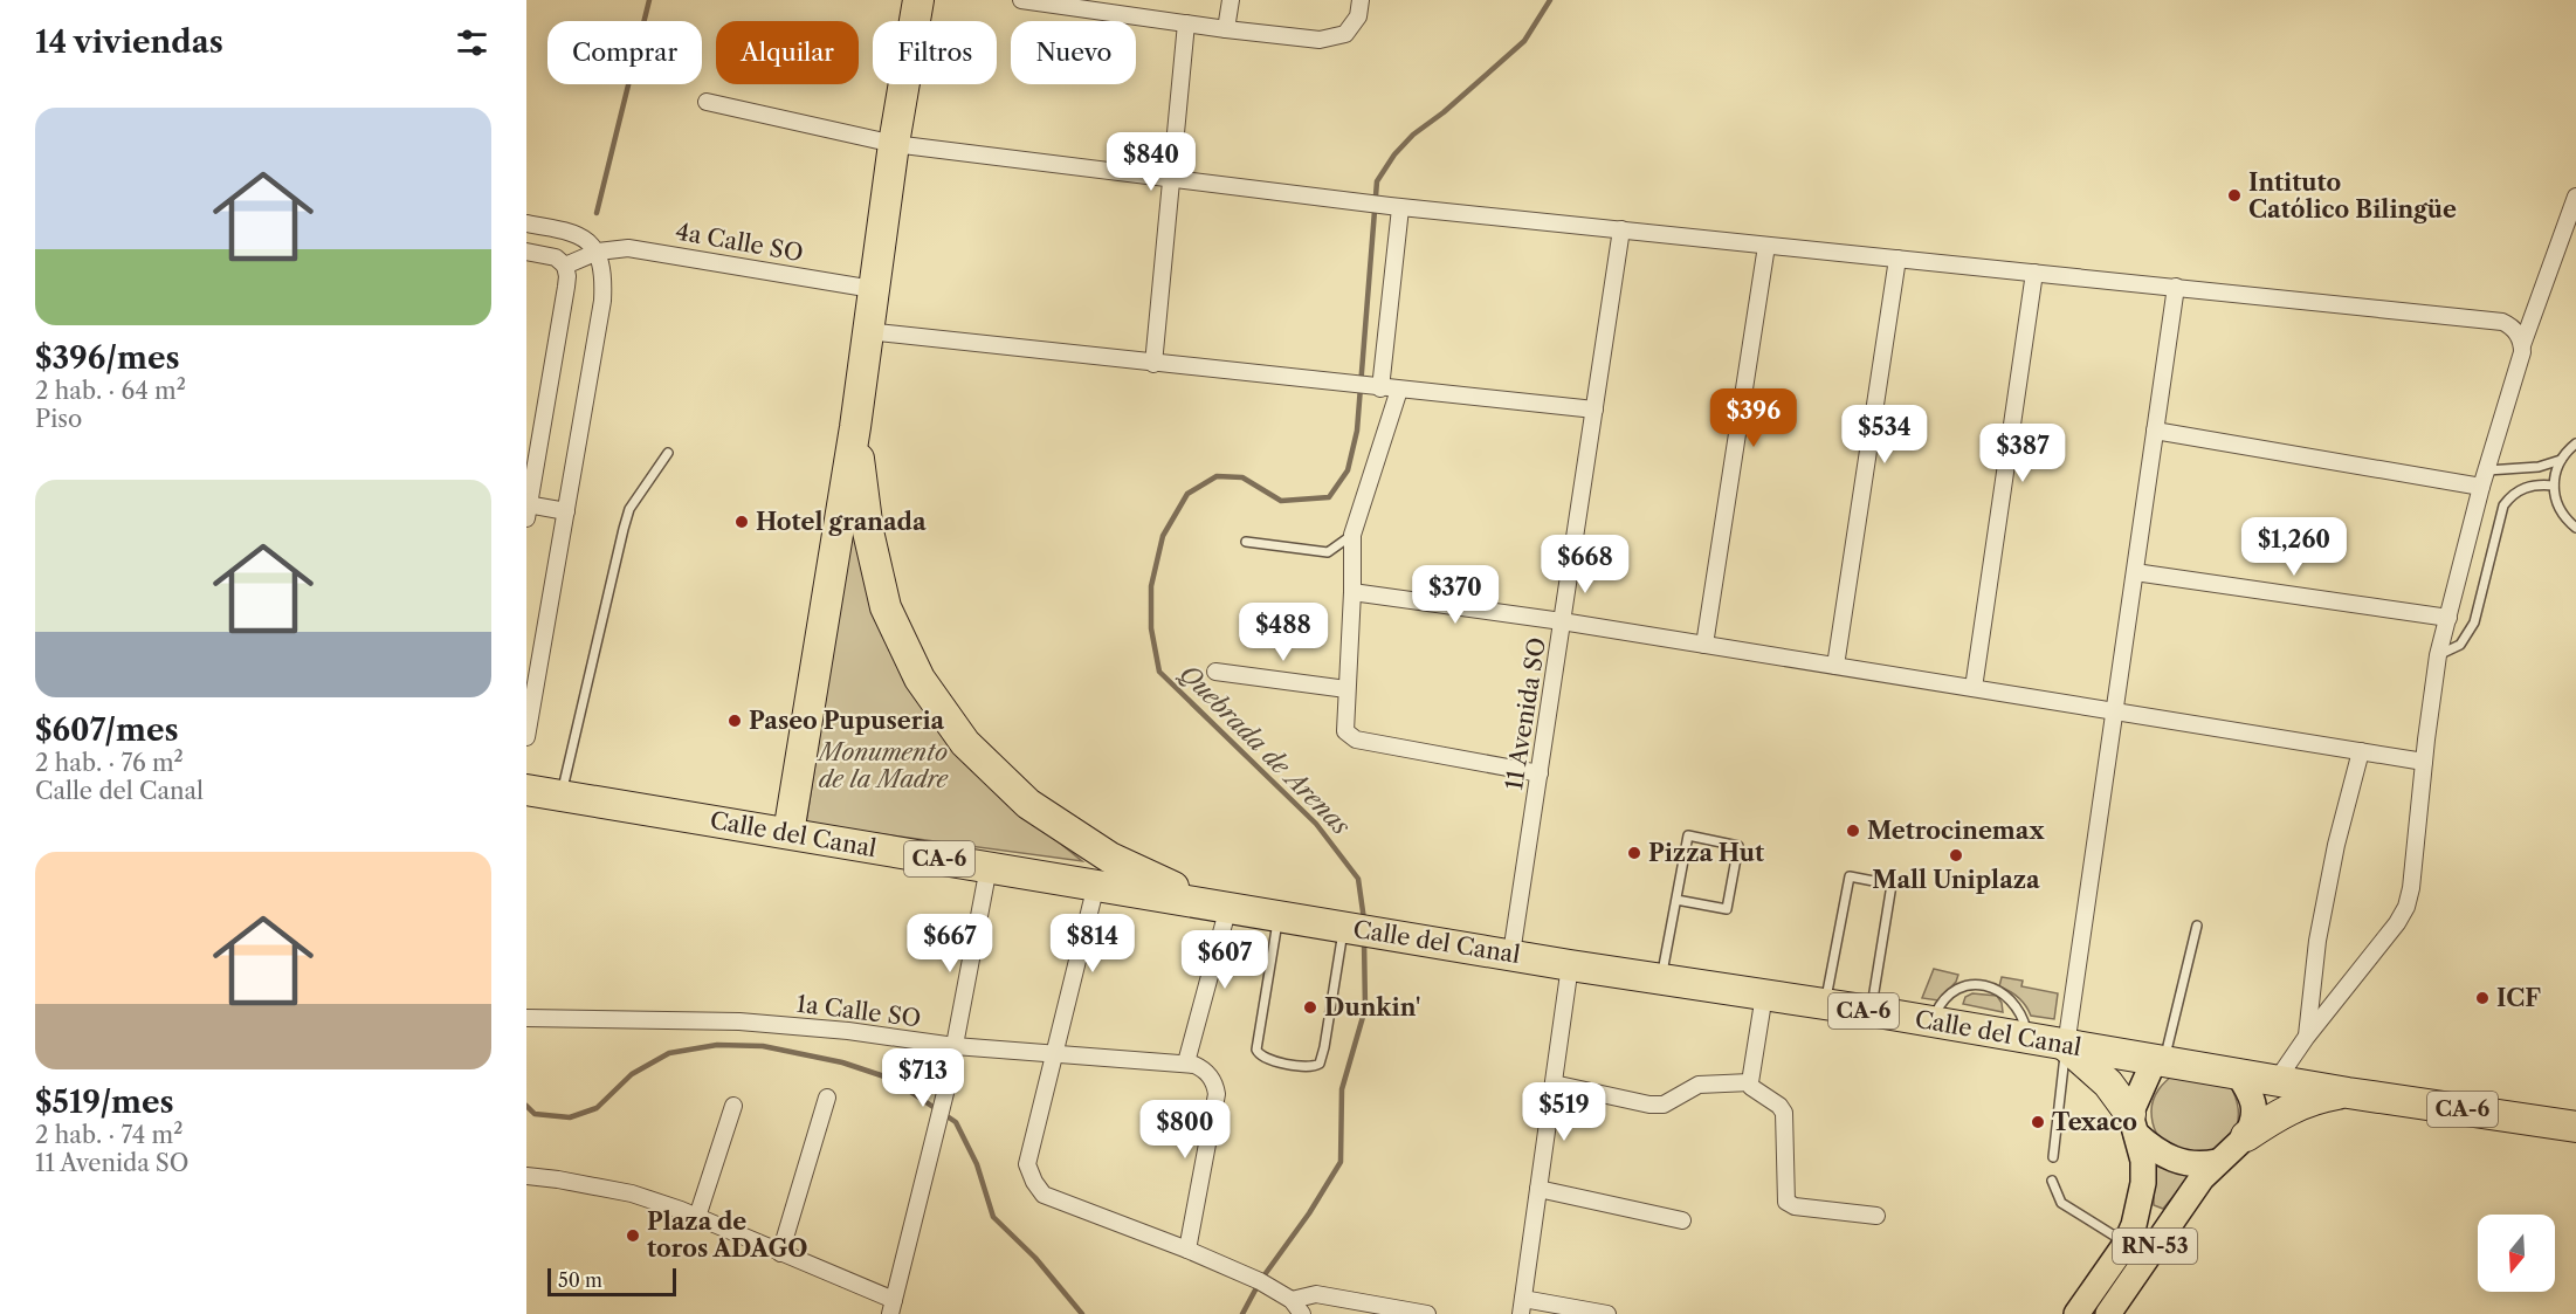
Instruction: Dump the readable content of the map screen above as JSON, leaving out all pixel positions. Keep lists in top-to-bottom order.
{
  "streets": {
    "highway": ["Calle del Canal", "CA-6"],
    "main road": ["RN-53"],
    "street": ["4a Calle SO", "11 Avenida SO", "1a Calle SO"]
  },
  "crossings": [
    ["11 Avenida SO", "Calle del Canal"],
    ["Calle del Canal", "CA-6"],
    ["Calle del Canal", "RN-53"]
  ],
  "water": ["Quebrada de Arenas"],
  "parks": ["Monumento de la Madre"],
  "places": [
    "Intituto Católico Bilingüe",
    "Hotel granada",
    "Paseo Pupuseria",
    "Metrocinemax",
    "Pizza Hut",
    "Mall Uniplaza",
    "ICF",
    "Dunkin'",
    "Texaco",
    "Plaza de toros ADAGO"
  ],
  "scale_bar": "50 m",
  "north": "bottom",
  "page": {
    "heading": "14 viviendas",
    "chip": [
      "Comprar",
      "Alquilar",
      "Filtros",
      "Nuevo"
    ],
    "list": [
      {
        "name": "$396/mes",
        "note": "2 hab. · 64 m² · Piso"
      },
      {
        "name": "$607/mes",
        "note": "2 hab. · 76 m² · Calle del Canal"
      },
      {
        "name": "$519/mes",
        "note": "2 hab. · 74 m² · 11 Avenida SO"
      }
    ],
    "price": [
      "$840",
      "$396",
      "$534",
      "$387",
      "$1,260",
      "$668",
      "$370",
      "$488",
      "$667",
      "$814",
      "$607",
      "$713",
      "$519",
      "$800"
    ],
    "scale": "50 m"
  }
}
